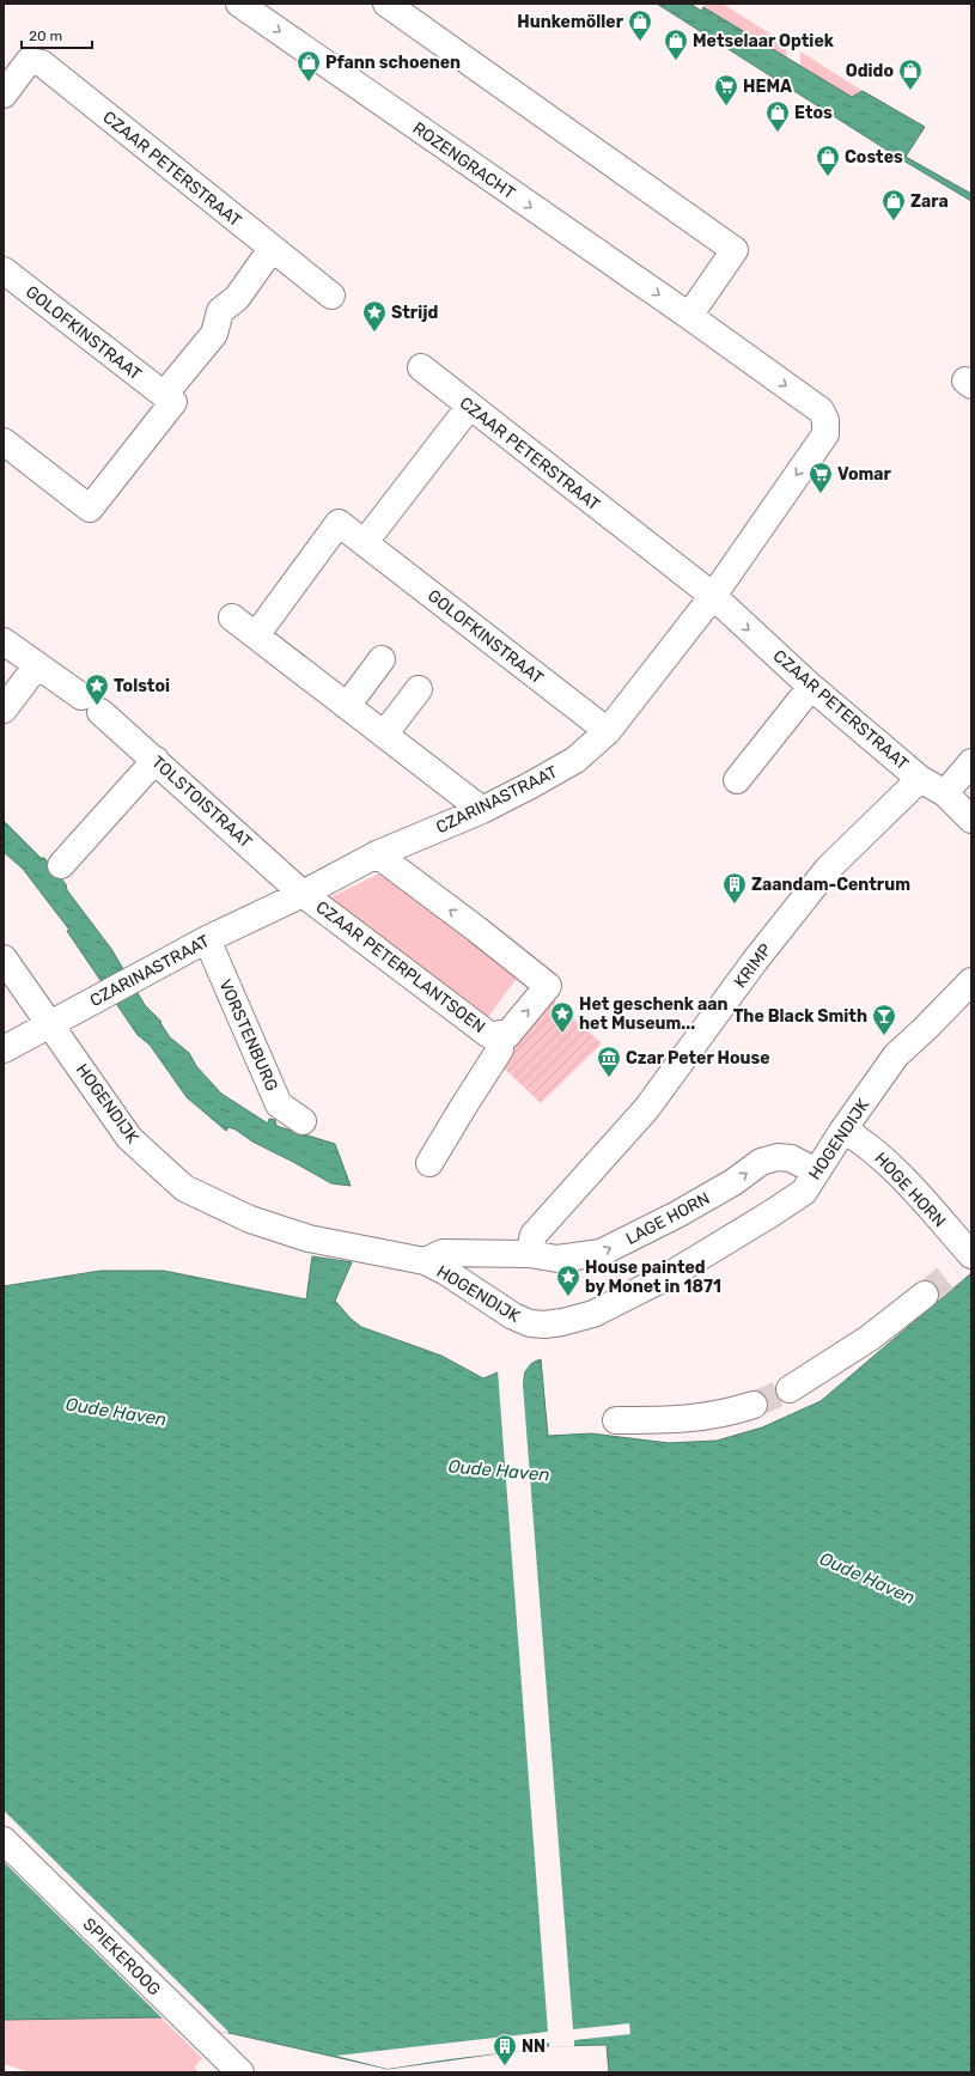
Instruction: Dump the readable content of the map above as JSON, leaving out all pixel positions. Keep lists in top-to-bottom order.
{
  "streets": {
    "street": [
      "ROZENGRACHT",
      "CZAAR PETERSTRAAT",
      "GOLOFKINSTRAAT",
      "CZARINASTRAAT",
      "TOLSTOISTRAAT",
      "KRIMP",
      "CZAAR PETERPLANTSOEN",
      "VORSTENBURG",
      "HOGENDIJK",
      "HOGE HORN",
      "LAGE HORN",
      "SPIEKEROOG"
    ]
  },
  "crossings": [
    ["ROZENGRACHT", "CZARINASTRAAT"],
    ["CZAAR PETERSTRAAT", "CZARINASTRAAT"],
    ["CZAAR PETERSTRAAT", "KRIMP"],
    ["GOLOFKINSTRAAT", "CZARINASTRAAT"],
    ["CZARINASTRAAT", "TOLSTOISTRAAT"],
    ["CZARINASTRAAT", "CZAAR PETERPLANTSOEN"],
    ["CZARINASTRAAT", "VORSTENBURG"],
    ["CZARINASTRAAT", "HOGENDIJK"],
    ["TOLSTOISTRAAT", "CZAAR PETERPLANTSOEN"],
    ["KRIMP", "LAGE HORN"],
    ["HOGENDIJK", "HOGE HORN"],
    ["HOGENDIJK", "LAGE HORN"]
  ],
  "one_way": ["ROZENGRACHT"],
  "water": ["Oude Haven"],
  "places": {
    "shop": [
      "Hunkemöller",
      "Metselaar Optiek",
      "Pfann schoenen",
      "Odido",
      "Etos",
      "Costes",
      "Zara"
    ],
    "supermarket": ["HEMA", "Vomar"],
    "place": [
      "Strijd",
      "Tolstoi",
      "Het geschenk aan het Museum...",
      "House painted by Monet in 1871"
    ],
    "building": ["Zaandam-Centrum", "NN"],
    "bar": ["The Black Smith"],
    "museum": ["Czar Peter House"]
  },
  "scale_bar": "20 m"
}
